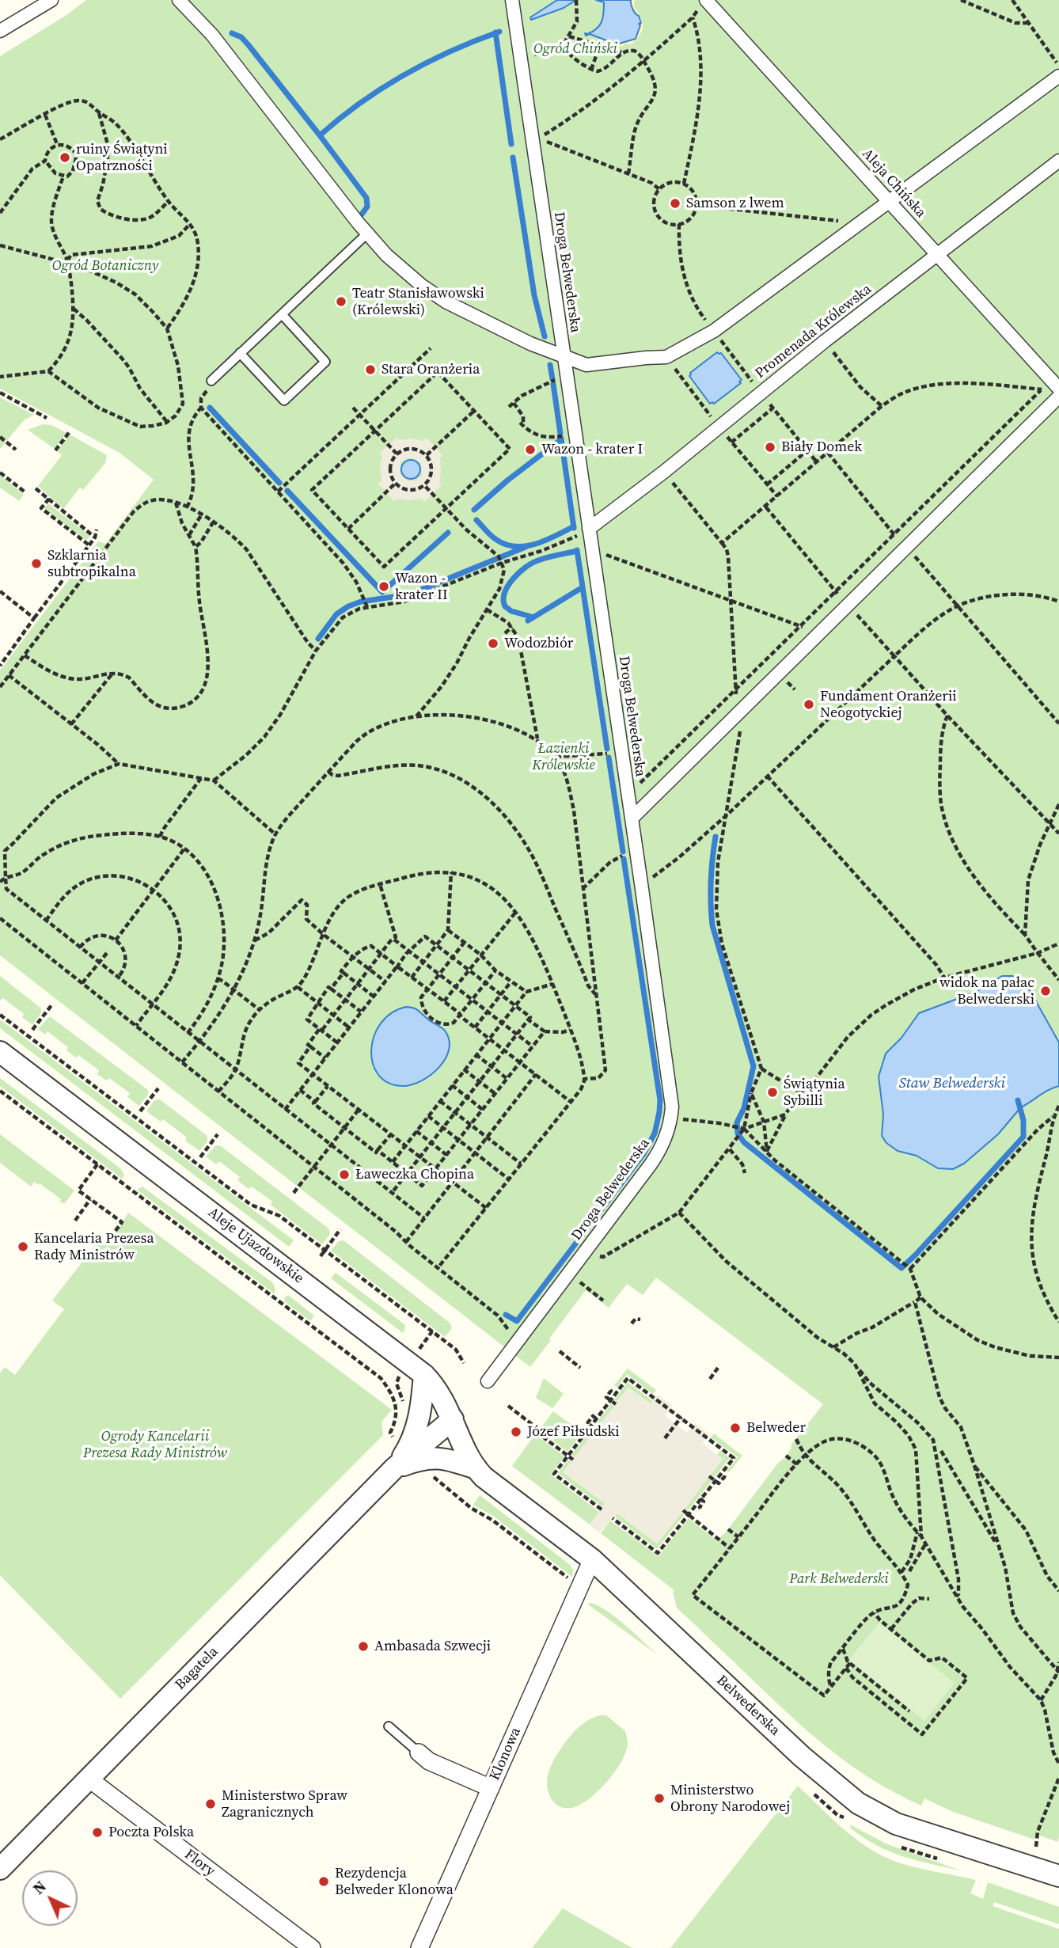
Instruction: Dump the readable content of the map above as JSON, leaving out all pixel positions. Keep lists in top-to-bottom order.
{
  "streets": {
    "street": [
      "Aleja Chińska",
      "Droga Belwederska",
      "Promenada Królewska",
      "Aleje Ujazdowskie",
      "Bagatela",
      "Belwederska",
      "Klonowa",
      "Flory"
    ]
  },
  "crossings": [
    ["Aleja Chińska", "Promenada Królewska"],
    ["Droga Belwederska", "Promenada Królewska"],
    ["Aleje Ujazdowskie", "Bagatela"],
    ["Aleje Ujazdowskie", "Belwederska"],
    ["Bagatela", "Flory"],
    ["Belwederska", "Klonowa"]
  ],
  "water": ["Staw Belwederski"],
  "parks": [
    "Ogród Chiński",
    "Ogród Botaniczny",
    "Łazienki Królewskie",
    "Ogrody Kancelarii Prezesa Rady Ministrów",
    "Park Belwederski"
  ],
  "places": [
    "ruiny Świątyni Opatrzności",
    "Samson z lwem",
    "Teatr Stanisławowski (Królewski)",
    "Stara Oranżeria",
    "Biały Domek",
    "Wazon - krater I",
    "Szklarnia subtropikalna",
    "Wazon - krater II",
    "Wodozbiór",
    "Fundament Oranżerii Neogotyckiej",
    "widok na pałac Belwederski",
    "Świątynia Sybilli",
    "Ławeczka Chopina",
    "Kancelaria Prezesa Rady Ministrów",
    "Belweder",
    "Józef Piłsudski",
    "Ambasada Szwecji",
    "Ministerstwo Obrony Narodowej",
    "Ministerstwo Spraw Zagranicznych",
    "Poczta Polska",
    "Rezydencja Belweder Klonowa"
  ],
  "north": "top left"
}
